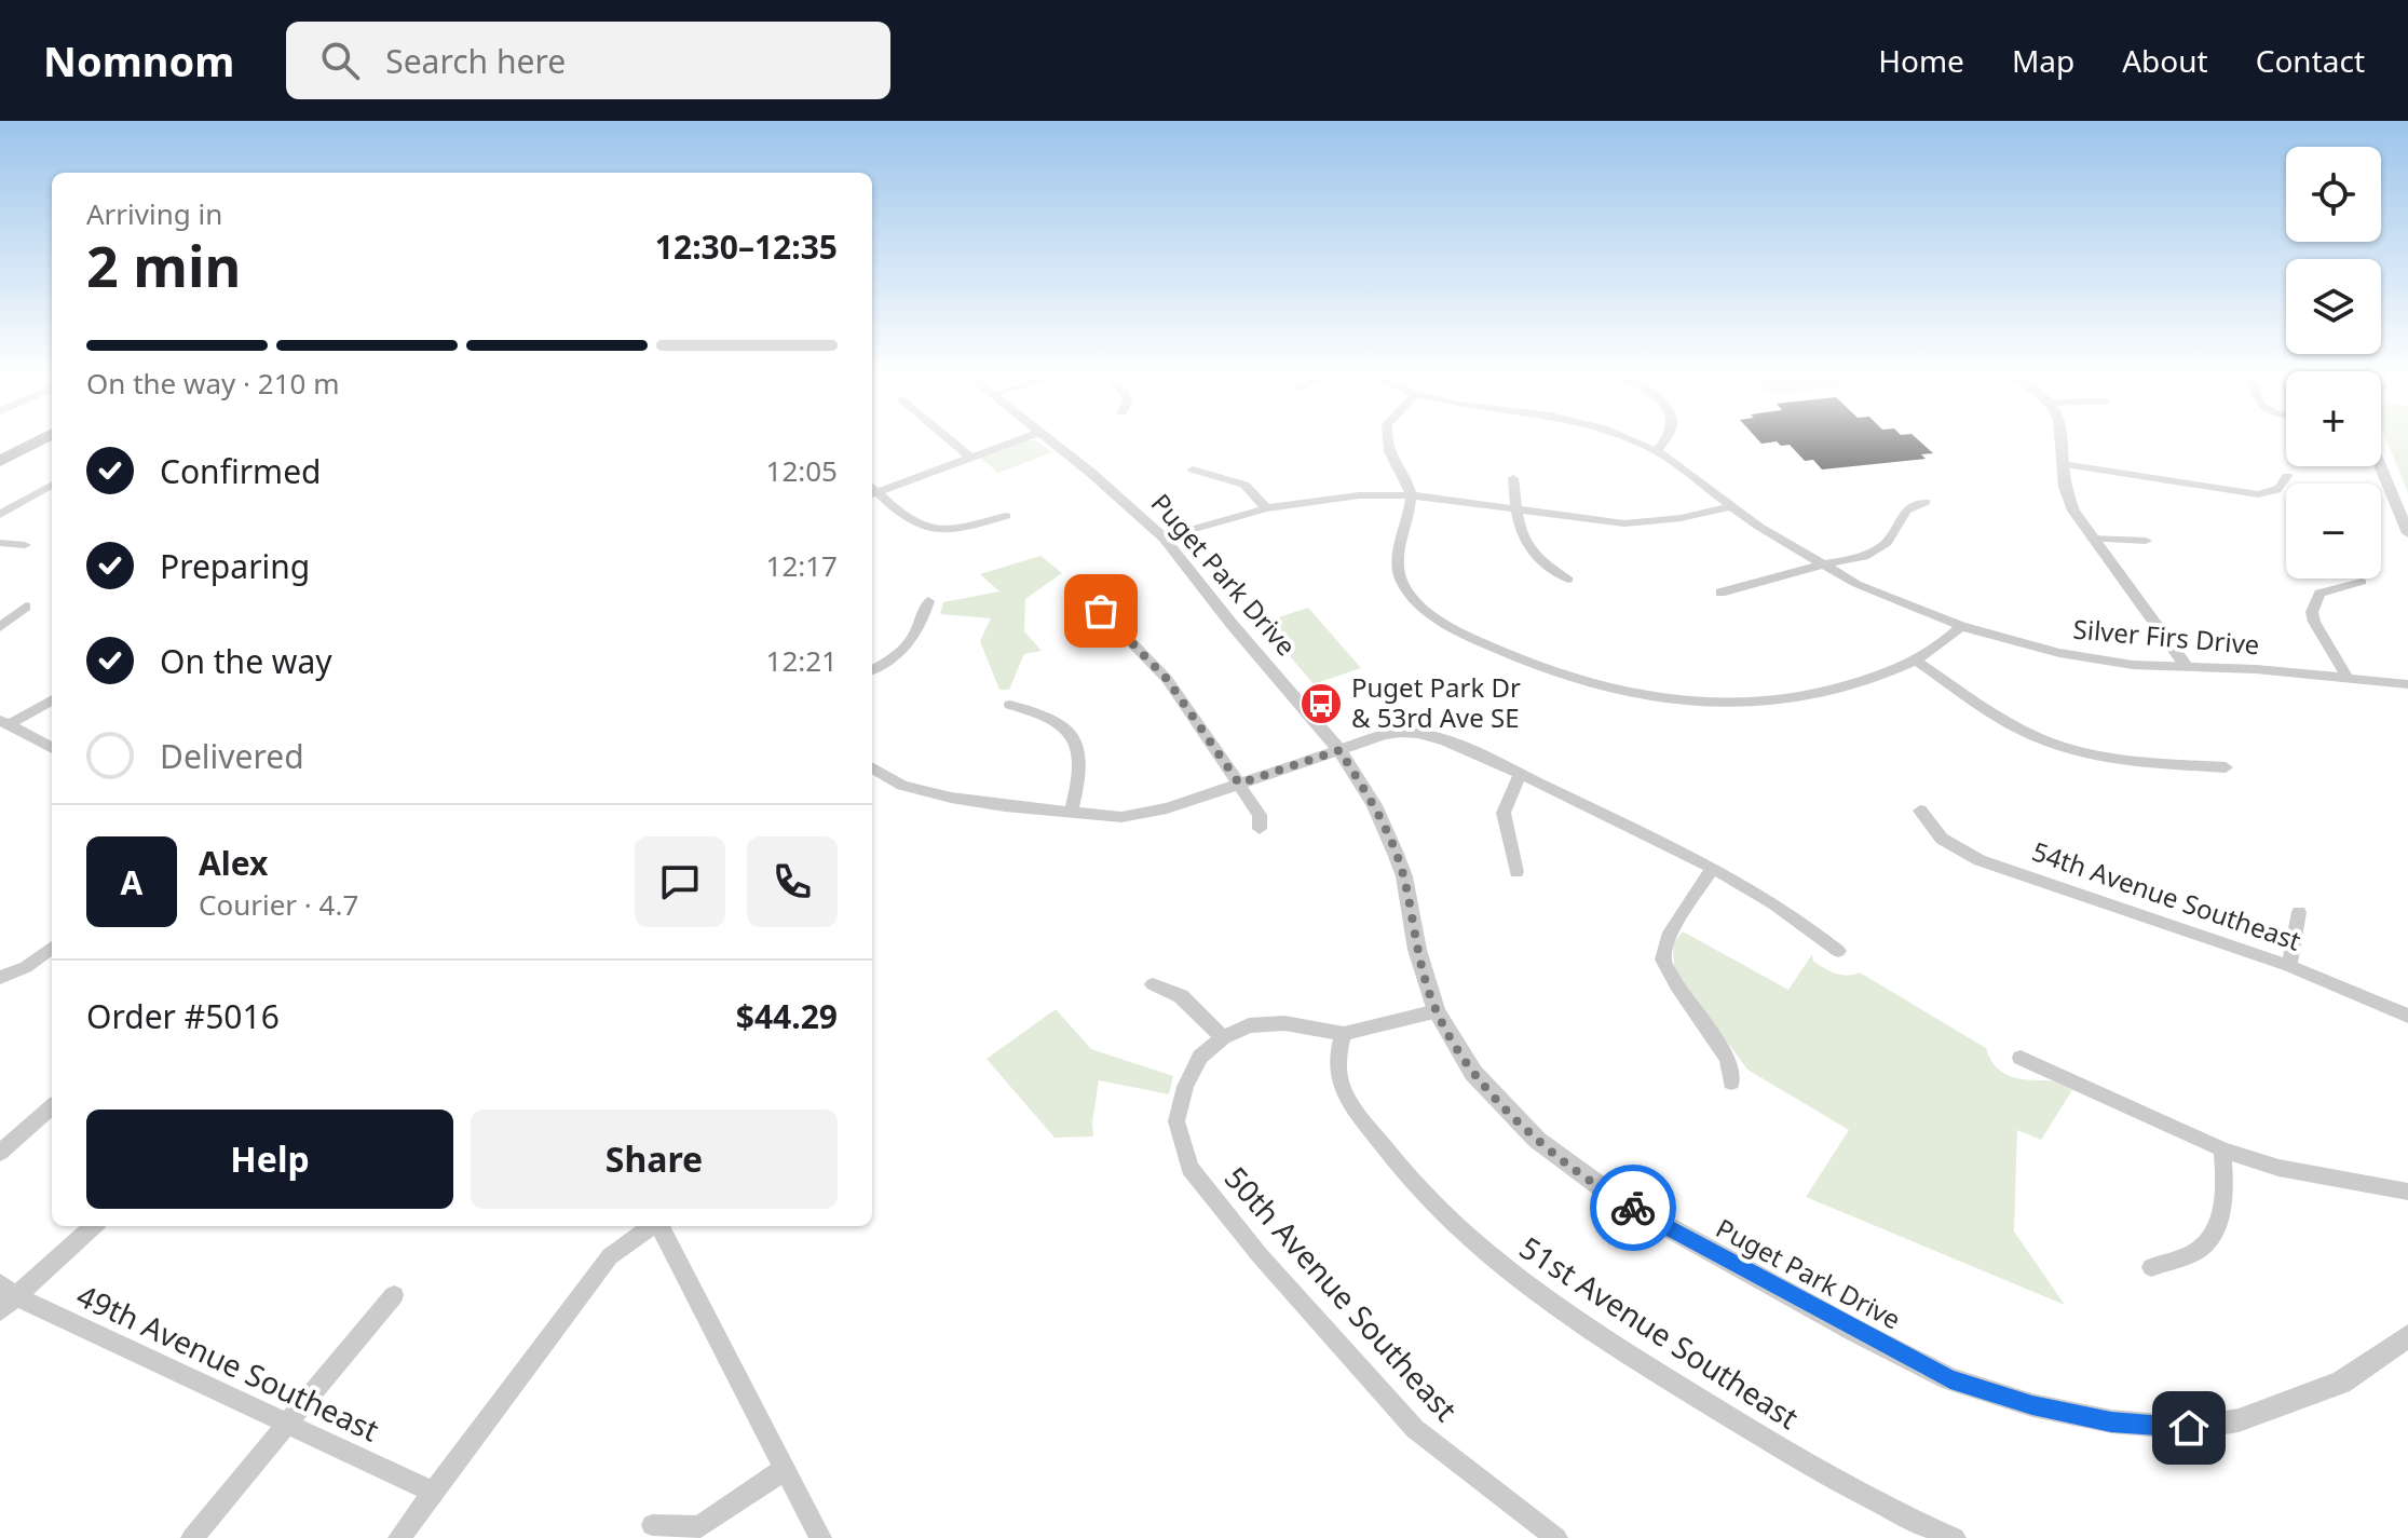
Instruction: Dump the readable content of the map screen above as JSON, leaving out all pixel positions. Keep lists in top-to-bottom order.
{
  "streets": {
    "street": [
      "Puget Park Drive",
      "Silver Firs Drive",
      "54th Avenue Southeast",
      "50th Avenue Southeast",
      "51st Avenue Southeast",
      "49th Avenue Southeast"
    ]
  },
  "places": {
    "bus stop": ["Puget Park Dr & 53rd Ave SE"]
  },
  "page": {
    "header": "Nomnom",
    "search": "Search here",
    "nav": [
      "Home",
      "Map",
      "About",
      "Contact"
    ],
    "map_buttons": ["+", "−"],
    "heading": ["2 min", "Arriving in", "12:30–12:35"],
    "panel": [
      "Alex",
      "Courier · 4.7",
      "Order #5016",
      "$44.29"
    ],
    "bar": "On the way · 210 m",
    "list": [
      ["Confirmed", "12:05"],
      ["Preparing", "12:17"],
      ["On the way", "12:21"],
      "Delivered"
    ],
    "round": "A",
    "buttons": ["Help", "Share"]
  }
}
